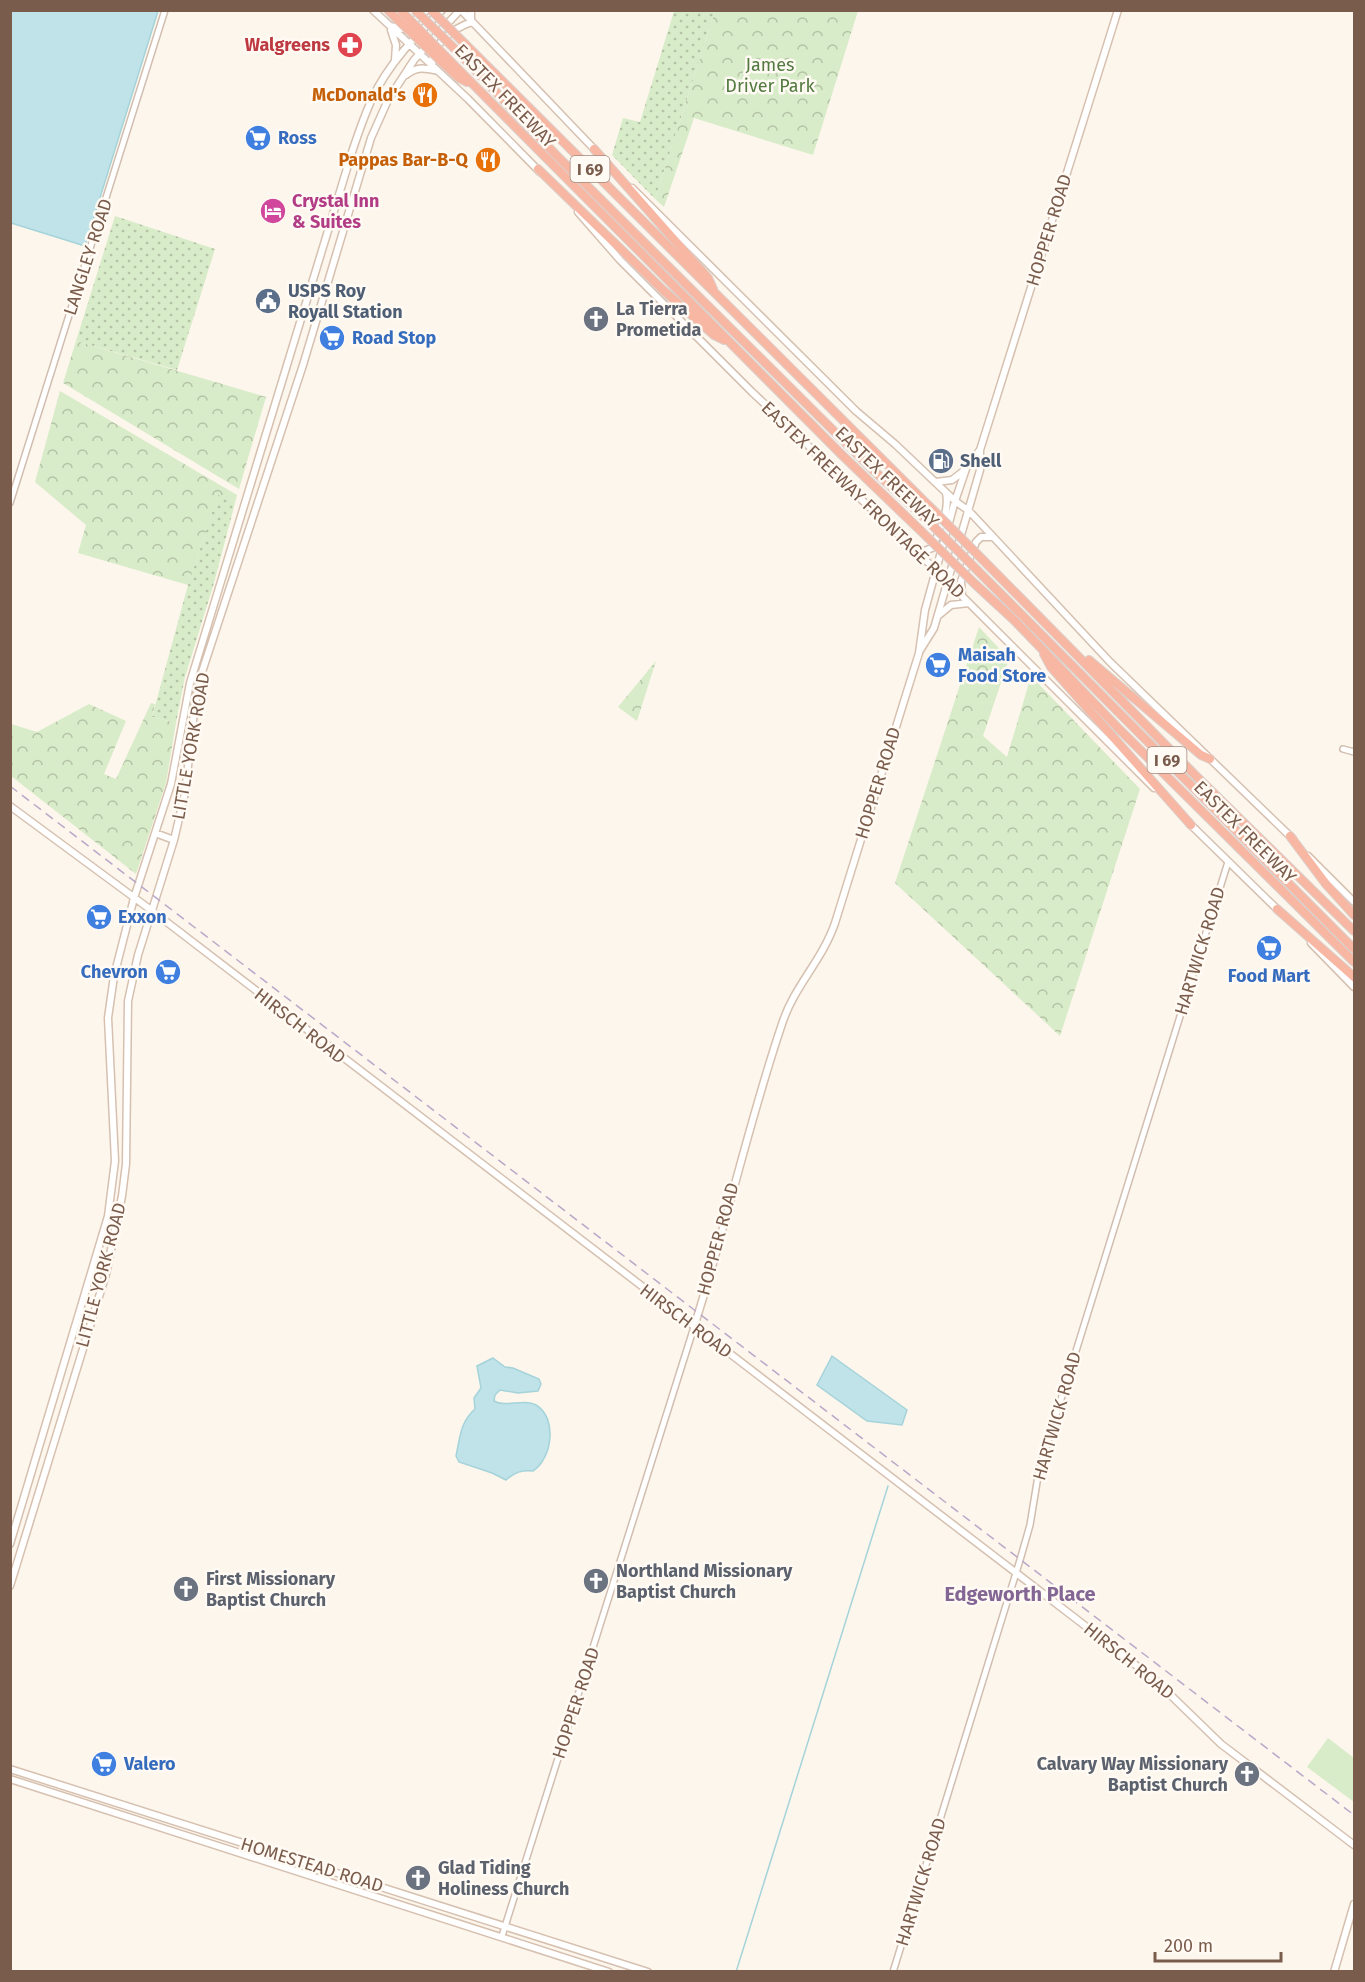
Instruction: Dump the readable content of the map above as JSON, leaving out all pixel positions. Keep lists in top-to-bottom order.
{
  "streets": {
    "highway": ["EASTEX FREEWAY", "I 69"],
    "main road": [
      "HOPPER ROAD",
      "EASTEX FREEWAY FRONTAGE ROAD",
      "LITTLE YORK ROAD",
      "HIRSCH ROAD",
      "HOMESTEAD ROAD"
    ],
    "street": ["LANGLEY ROAD", "HARTWICK ROAD"]
  },
  "crossings": [
    ["HOPPER ROAD", "EASTEX FREEWAY FRONTAGE ROAD"],
    ["HOPPER ROAD", "HIRSCH ROAD"],
    ["HOPPER ROAD", "HOMESTEAD ROAD"],
    ["EASTEX FREEWAY FRONTAGE ROAD", "LITTLE YORK ROAD"],
    ["EASTEX FREEWAY FRONTAGE ROAD", "HARTWICK ROAD"],
    ["LITTLE YORK ROAD", "HIRSCH ROAD"],
    ["HARTWICK ROAD", "HIRSCH ROAD"]
  ],
  "districts": ["Edgeworth Place"],
  "parks": ["James Driver Park"],
  "places": {
    "pharmacy": ["Walgreens"],
    "restaurant": ["McDonald's", "Pappas Bar-B-Q"],
    "supermarket": [
      "Ross",
      "Road Stop",
      "Maisah Food Store",
      "Exxon",
      "Food Mart",
      "Chevron",
      "Valero"
    ],
    "hotel": ["Crystal Inn & Suites"],
    "public building": ["USPS Roy Royall Station"],
    "church": [
      "La Tierra Prometida",
      "Northland Missionary Baptist Church",
      "First Missionary Baptist Church",
      "Calvary Way Missionary Baptist Church",
      "Glad Tiding Holiness Church"
    ],
    "fuel station": ["Shell"]
  },
  "scale_bar": "200 m"
}
